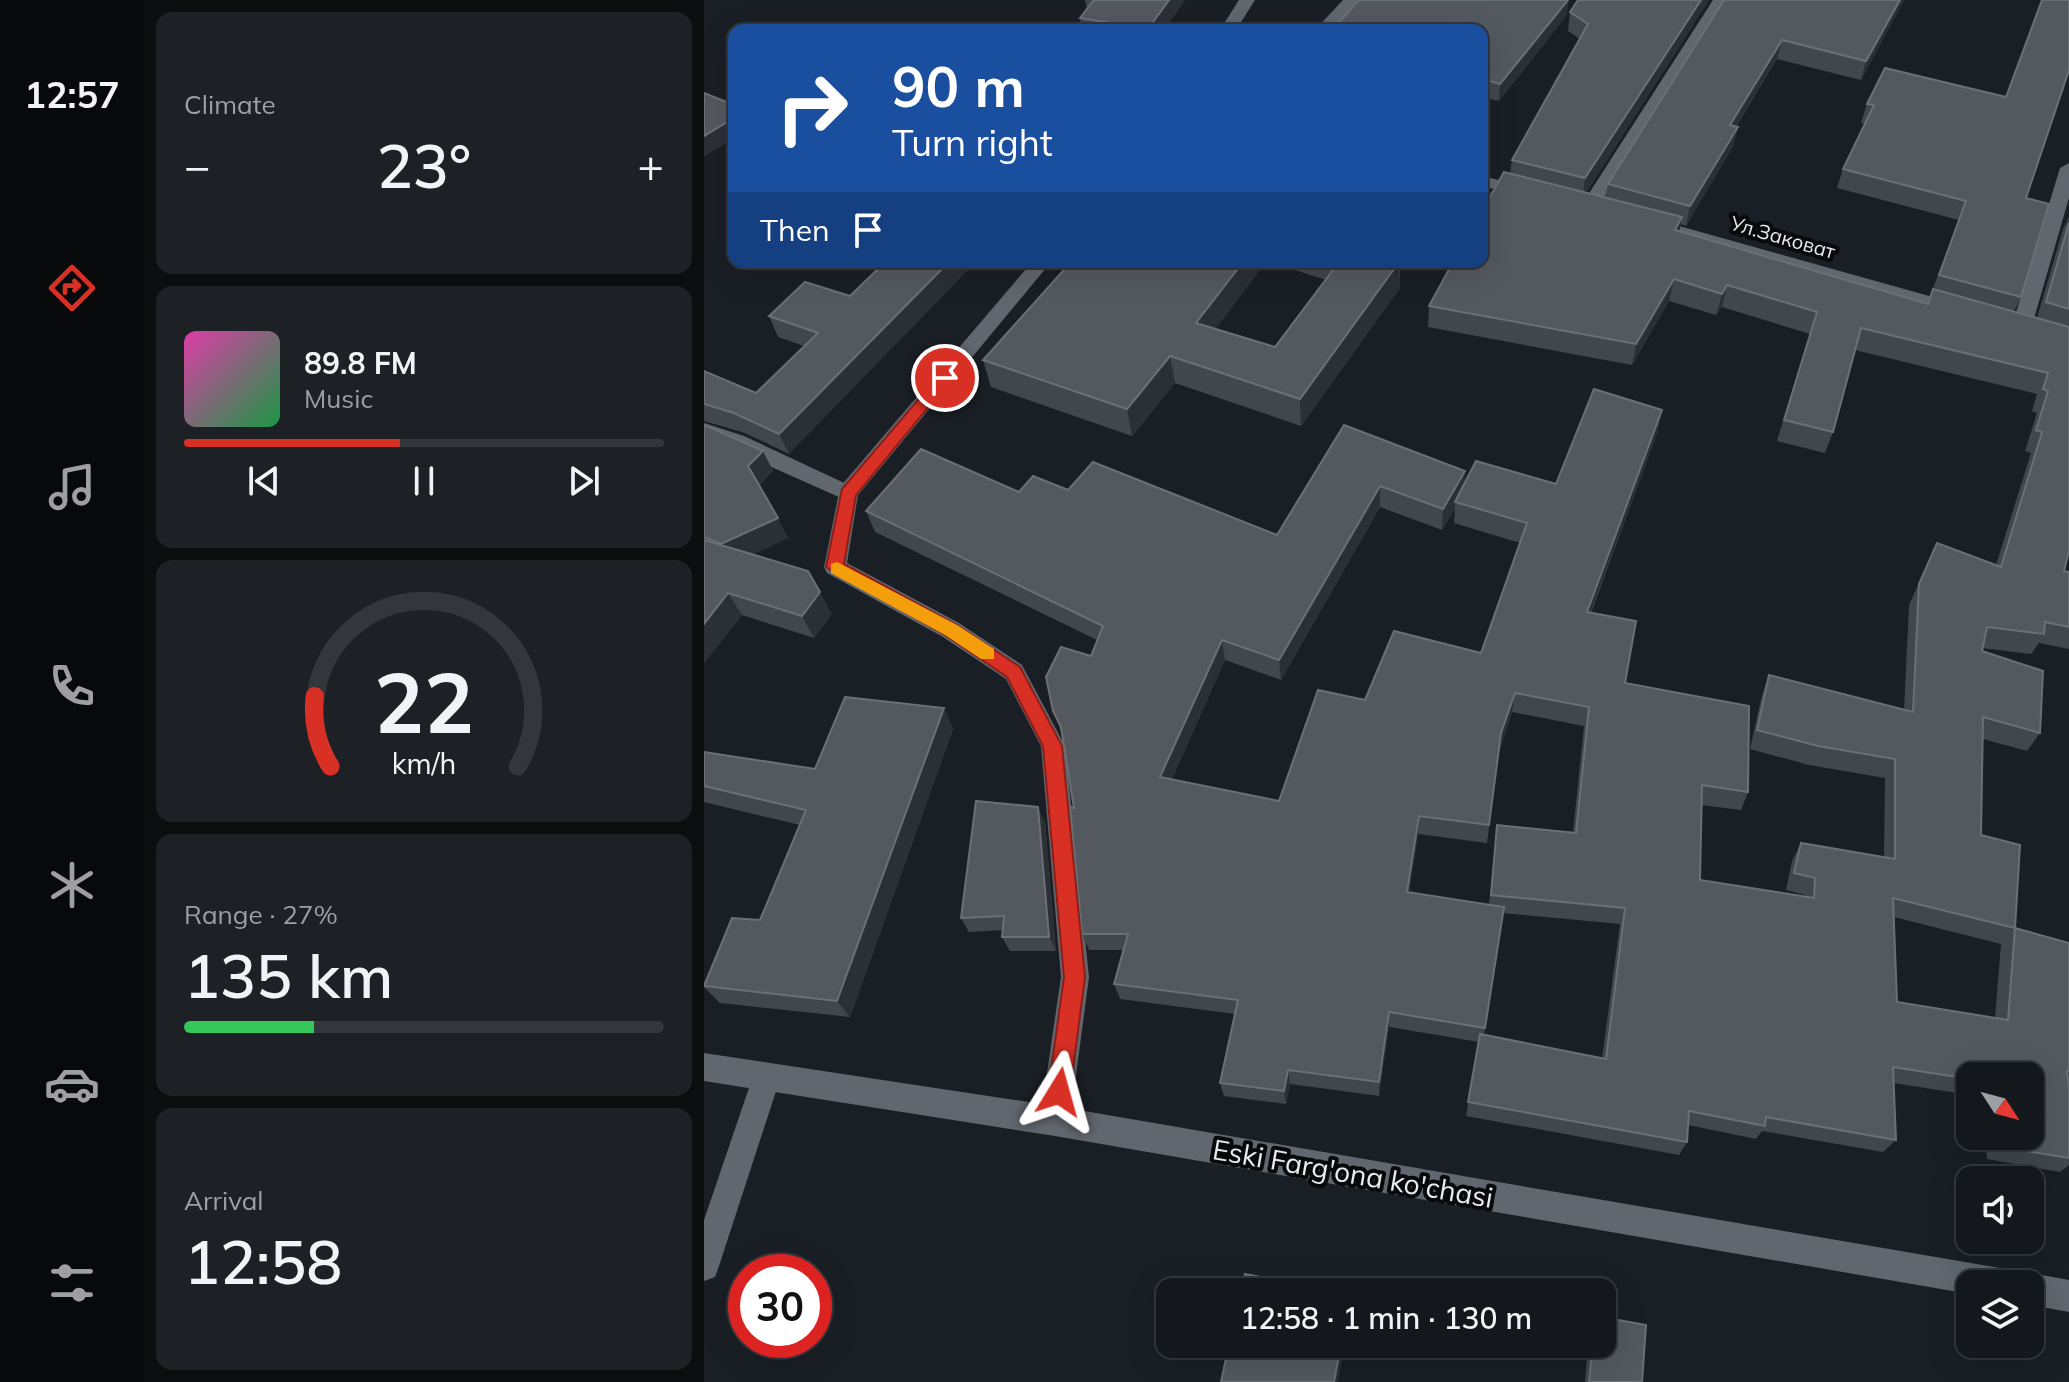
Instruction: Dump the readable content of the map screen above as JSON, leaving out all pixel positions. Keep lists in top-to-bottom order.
{
  "streets": {
    "street": ["Ул.Заковат", "Eski Farg'ona ko'chasi"]
  },
  "north": "bottom right",
  "page": {
    "tabs": "12:57",
    "tile": [
      "Climate",
      ["Range · 27%", "135 km"],
      ["Arrival", "12:58"]
    ],
    "turn": ["90 m", "Turn right"],
    "heat": ["−", "23°", "+"],
    "then": "Then",
    "song": ["89.8 FM", "Music"],
    "limit": "30",
    "trip": "12:58 · 1 min · 130 m",
    "gauge": ["22", "km/h"]
  }
}
